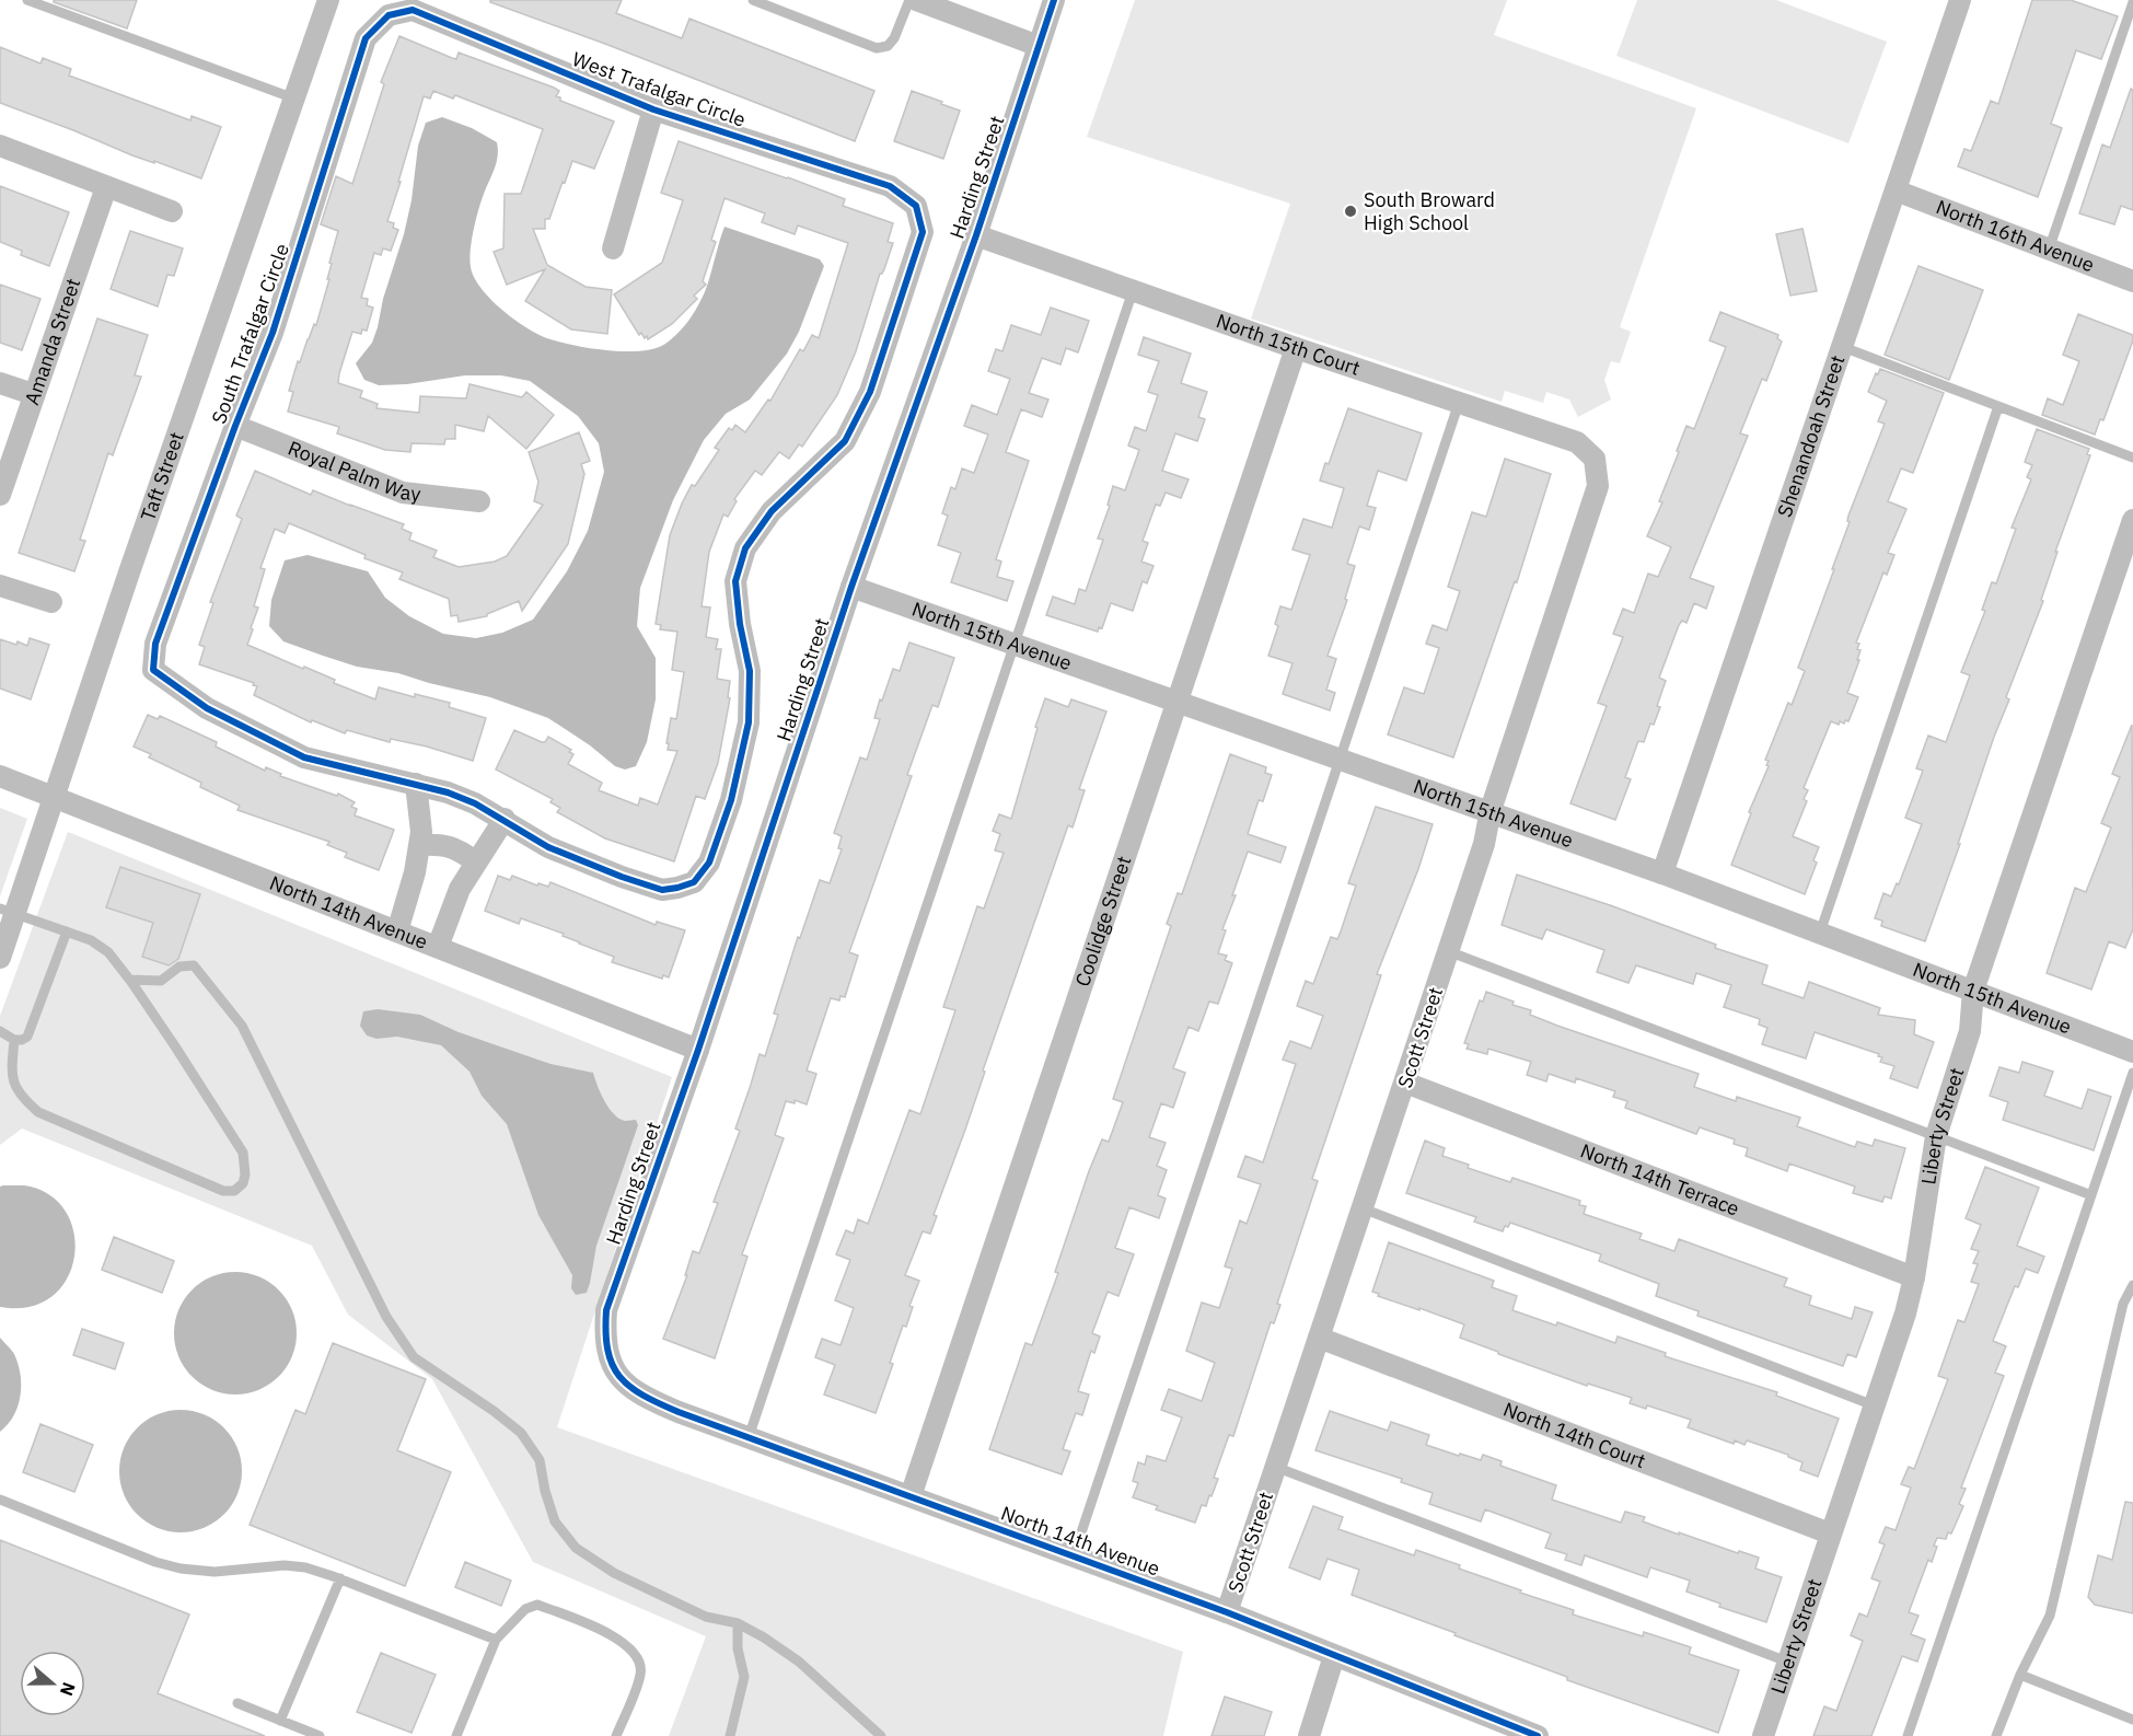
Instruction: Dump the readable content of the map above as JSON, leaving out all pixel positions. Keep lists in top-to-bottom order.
{
  "streets": {
    "street": [
      "West Trafalgar Circle",
      "Harding Street",
      "North 16th Avenue",
      "South Trafalgar Circle",
      "Amanda Street",
      "North 15th Court",
      "Shenandoah Street",
      "Royal Palm Way",
      "Taft Street",
      "North 15th Avenue",
      "North 14th Avenue",
      "Coolidge Street",
      "Scott Street",
      "Liberty Street",
      "North 14th Terrace",
      "North 14th Court"
    ]
  },
  "crossings": [
    ["West Trafalgar Circle", "South Trafalgar Circle"],
    ["Harding Street", "North 15th Court"],
    ["Harding Street", "North 15th Avenue"],
    ["Harding Street", "North 14th Avenue"],
    ["North 16th Avenue", "Shenandoah Street"],
    ["South Trafalgar Circle", "Royal Palm Way"],
    ["North 15th Court", "Coolidge Street"],
    ["North 15th Court", "Scott Street"],
    ["Shenandoah Street", "North 15th Avenue"],
    ["Taft Street", "North 14th Avenue"],
    ["North 15th Avenue", "Coolidge Street"],
    ["North 15th Avenue", "Scott Street"],
    ["North 15th Avenue", "Liberty Street"],
    ["North 14th Avenue", "Coolidge Street"],
    ["North 14th Avenue", "Scott Street"],
    ["Scott Street", "North 14th Terrace"],
    ["Scott Street", "North 14th Court"],
    ["Liberty Street", "North 14th Terrace"],
    ["Liberty Street", "North 14th Court"]
  ],
  "places": ["South Broward High School"],
  "north": "right"
}
